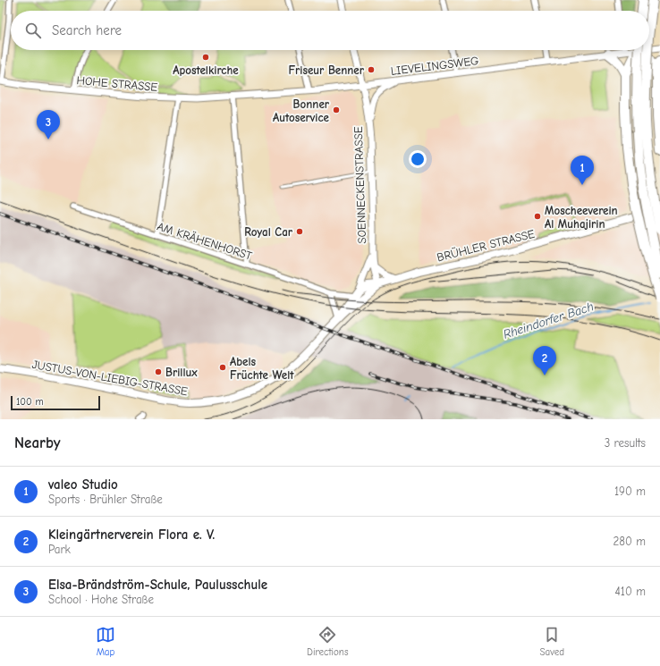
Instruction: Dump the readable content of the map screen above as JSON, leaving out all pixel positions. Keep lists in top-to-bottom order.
{
  "streets": {
    "main road": ["BRÜHLER STRASSE", "JUSTUS-VON-LIEBIG-STRASSE"],
    "street": [
      "LIEVELINGSWEG",
      "HOHE STRASSE",
      "SOENNECKENSTRASSE",
      "AM KRÄHENHORST"
    ]
  },
  "crossings": [
    ["LIEVELINGSWEG", "HOHE STRASSE"],
    ["LIEVELINGSWEG", "SOENNECKENSTRASSE"],
    ["SOENNECKENSTRASSE", "BRÜHLER STRASSE"],
    ["SOENNECKENSTRASSE", "JUSTUS-VON-LIEBIG-STRASSE"],
    ["AM KRÄHENHORST", "JUSTUS-VON-LIEBIG-STRASSE"],
    ["BRÜHLER STRASSE", "JUSTUS-VON-LIEBIG-STRASSE"]
  ],
  "water": ["Rheindorfer Bach"],
  "places": [
    "Apostelkirche",
    "Friseur Benner",
    "Bonner Autoservice",
    "Moscheeverein Al Muhajirin",
    "Royal Car",
    "Abels Früchte Welt",
    "Brillux"
  ],
  "scale_bar": "100 m",
  "page": {
    "search": "Search here",
    "pins": ["3", "1", "2"],
    "scale": "100 m",
    "heading": ["Nearby", "3 results"],
    "list": [
      {
        "mark": "1",
        "name": "valeo Studio",
        "note": "Sports · Brühler Straße",
        "value": "190 m"
      },
      {
        "mark": "2",
        "name": "Kleingärtnerverein Flora e. V.",
        "note": "Park",
        "value": "280 m"
      },
      {
        "mark": "3",
        "name": "Elsa-Brändström-Schule, Paulusschule",
        "note": "School · Hohe Straße",
        "value": "410 m"
      }
    ],
    "nav": ["Map", "Directions", "Saved"]
  }
}
